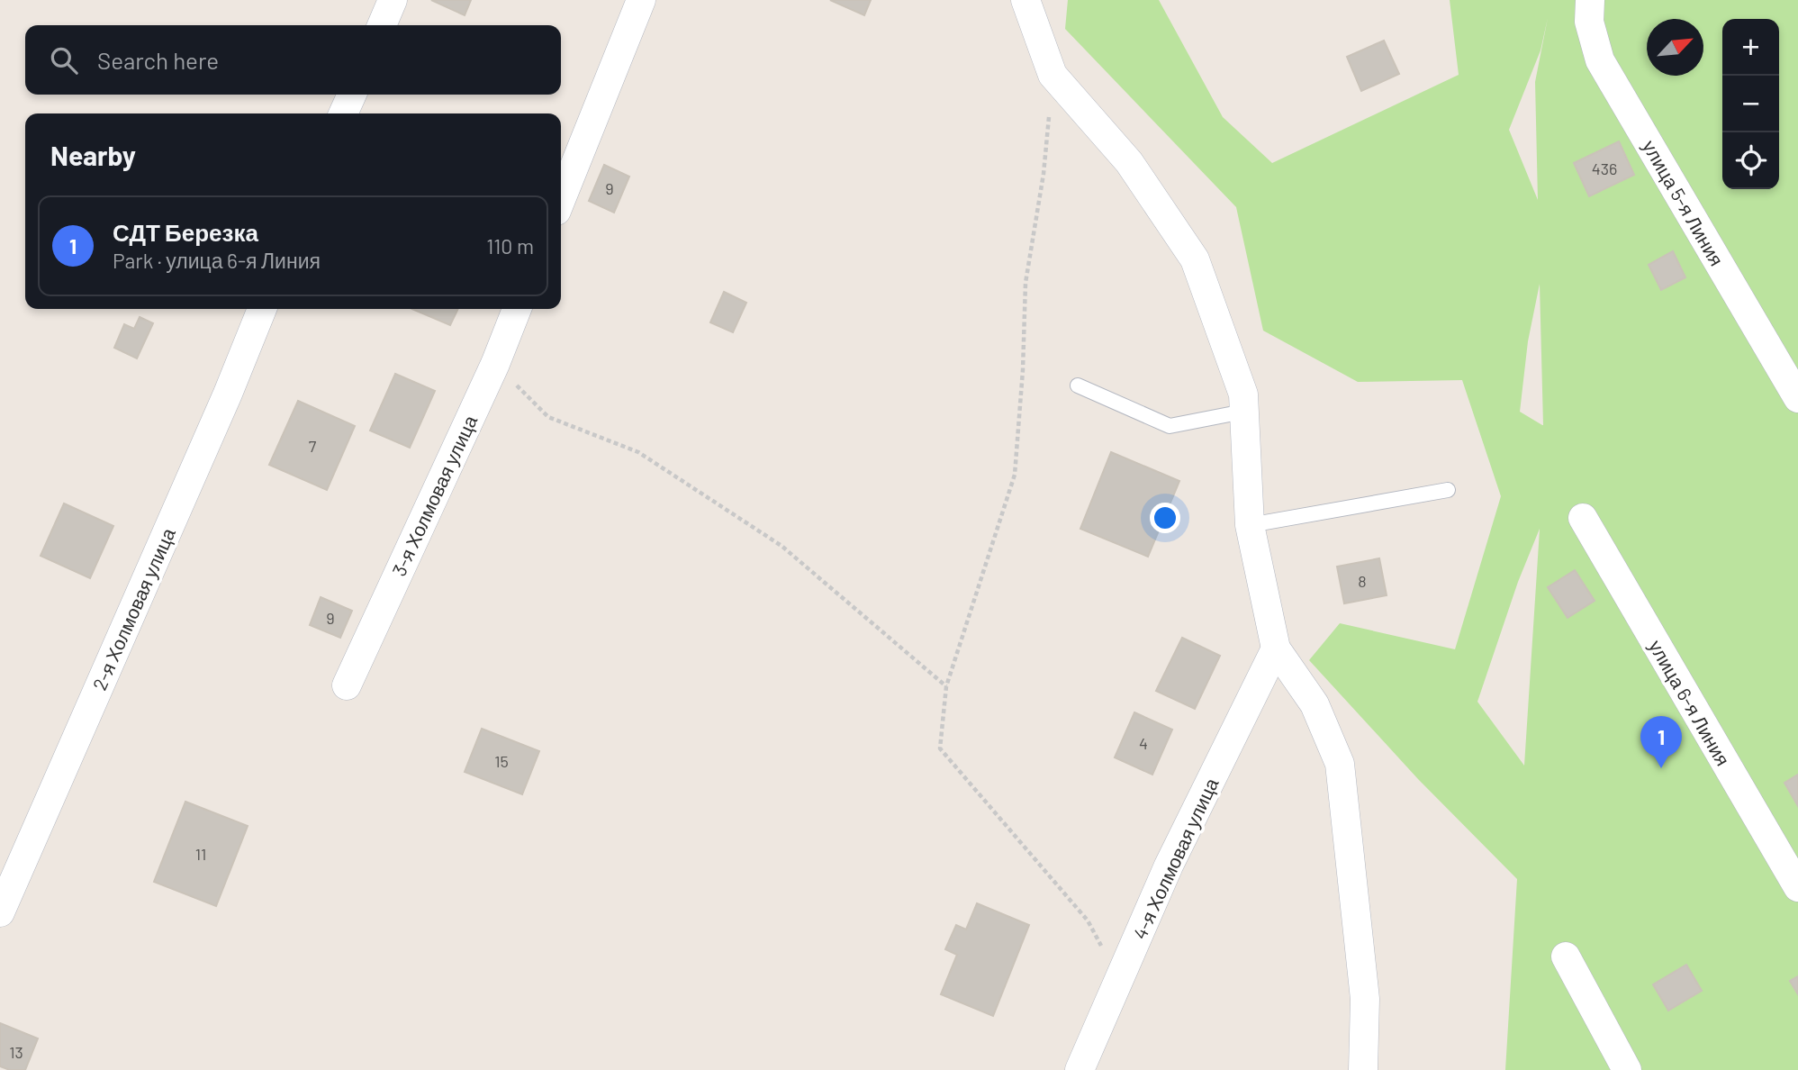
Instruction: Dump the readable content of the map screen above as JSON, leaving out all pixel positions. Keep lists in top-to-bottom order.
{
  "streets": {
    "street": [
      "улица 5-я Линия",
      "3-я Холмовая улица",
      "2-я Холмовая улица",
      "улица 6-я Линия",
      "4-я Холмовая улица"
    ]
  },
  "house_numbers": [
    "436",
    "9",
    "7",
    "8",
    "9",
    "4",
    "15",
    "11",
    "13"
  ],
  "north": "top right",
  "page": {
    "map_buttons": ["+", "−"],
    "search": "Search here",
    "heading": "Nearby",
    "list": [
      {
        "mark": "1",
        "name": "СДТ Березка",
        "note": "Park · улица 6-я Линия",
        "value": "110 m"
      }
    ],
    "pins": "1"
  }
}
